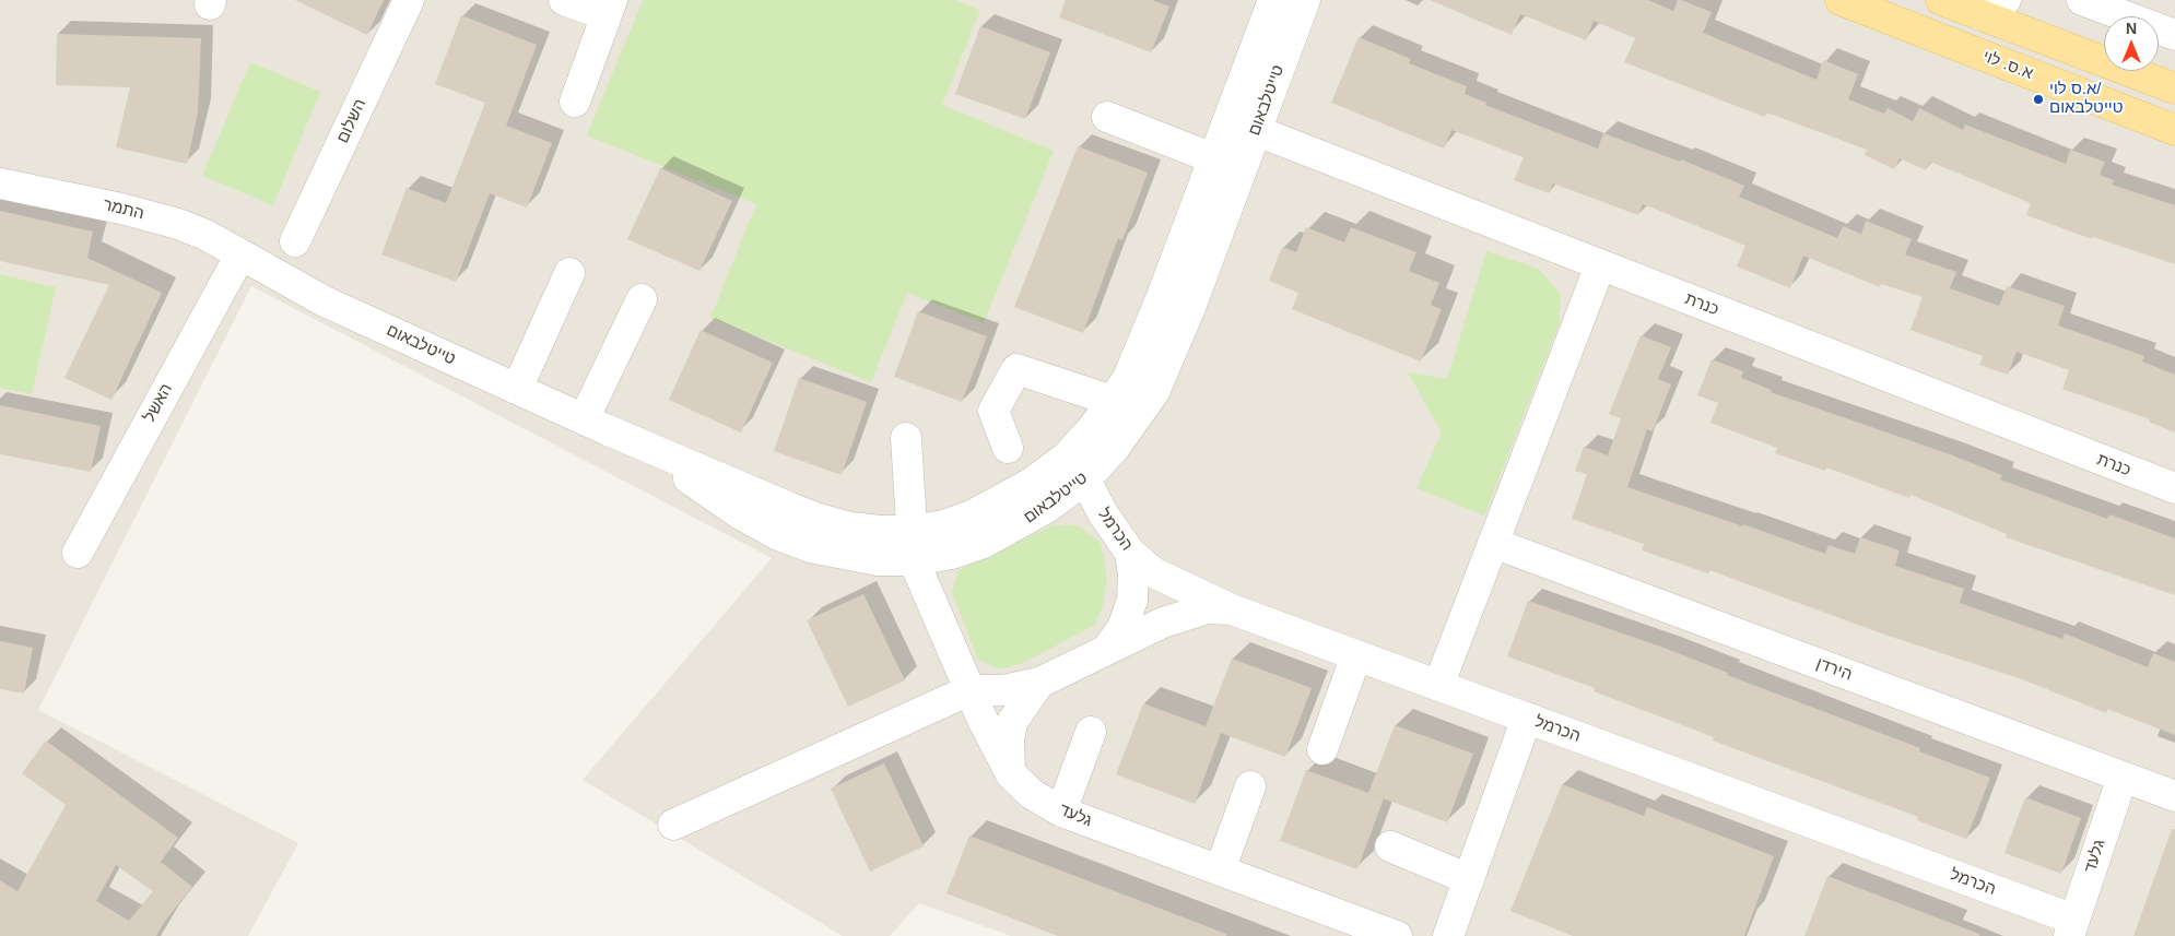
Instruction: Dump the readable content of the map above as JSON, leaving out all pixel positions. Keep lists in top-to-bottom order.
{
  "streets": {
    "main road": ["א.ס. לוי"],
    "street": [
      "טייטלבאום",
      "השלום",
      "התמר",
      "כנרת",
      "האשל",
      "הכרמל",
      "הירדן",
      "גלעד"
    ]
  },
  "crossings": [
    ["טייטלבאום", "התמר"],
    ["טייטלבאום", "כנרת"],
    ["טייטלבאום", "האשל"],
    ["טייטלבאום", "הכרמל"],
    ["טייטלבאום", "גלעד"],
    ["התמר", "האשל"],
    ["הכרמל", "גלעד"],
    ["הירדן", "גלעד"]
  ],
  "places": ["א.ס לוי/ טייטלבאום"],
  "north": "top"
}
